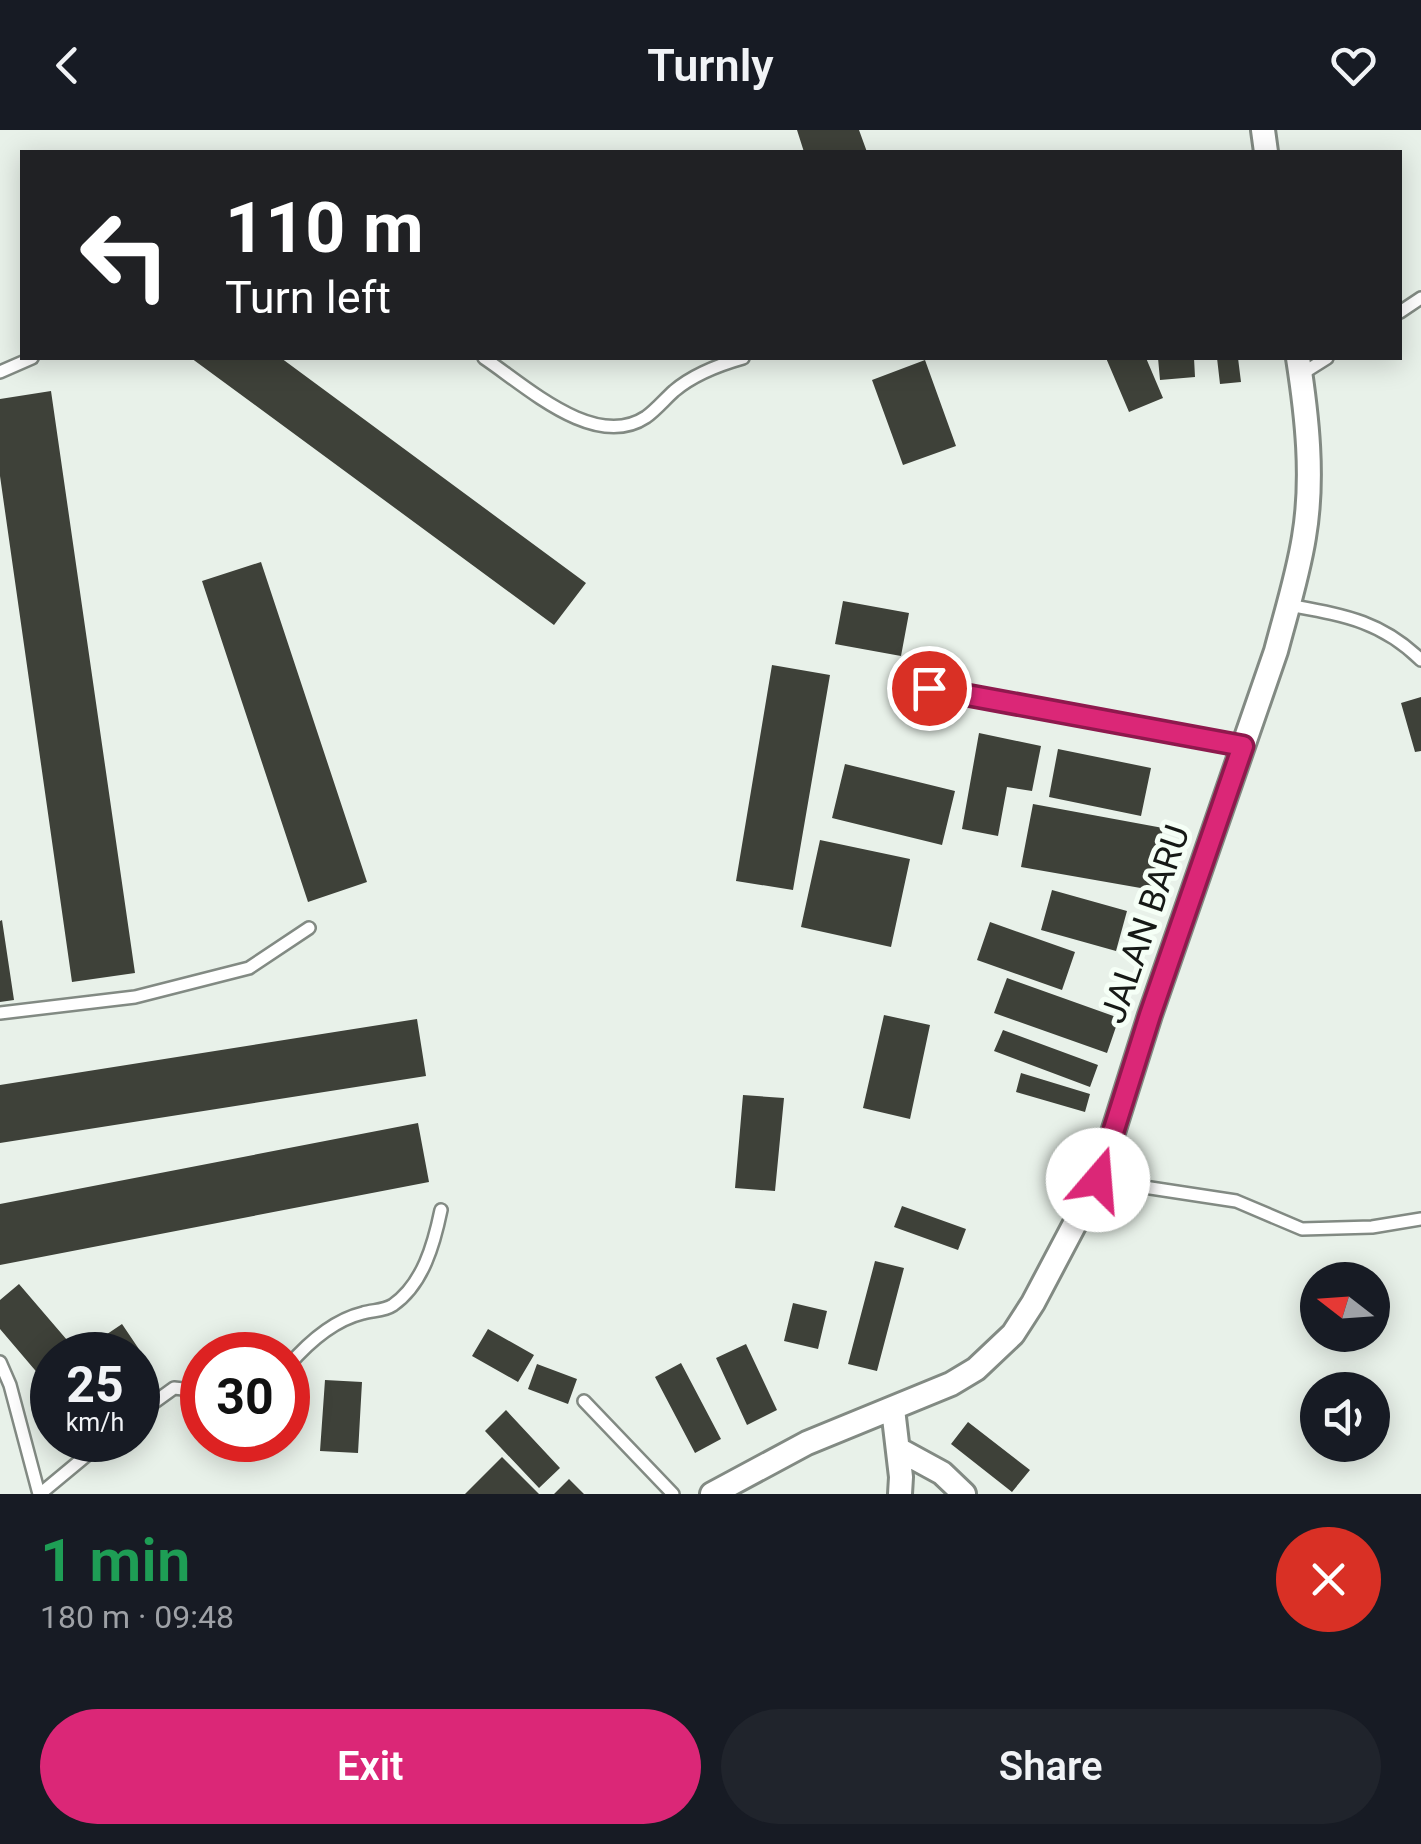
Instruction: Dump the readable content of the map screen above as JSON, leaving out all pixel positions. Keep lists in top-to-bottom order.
{
  "streets": {
    "street": ["JALAN BARU"]
  },
  "north": "left",
  "page": {
    "header": "Turnly",
    "turn": ["110 m", "Turn left"],
    "speed": "25 km/h",
    "limit": "30",
    "heading": ["1 min", "180 m · 09:48"],
    "buttons": ["Exit", "Share"]
  }
}
